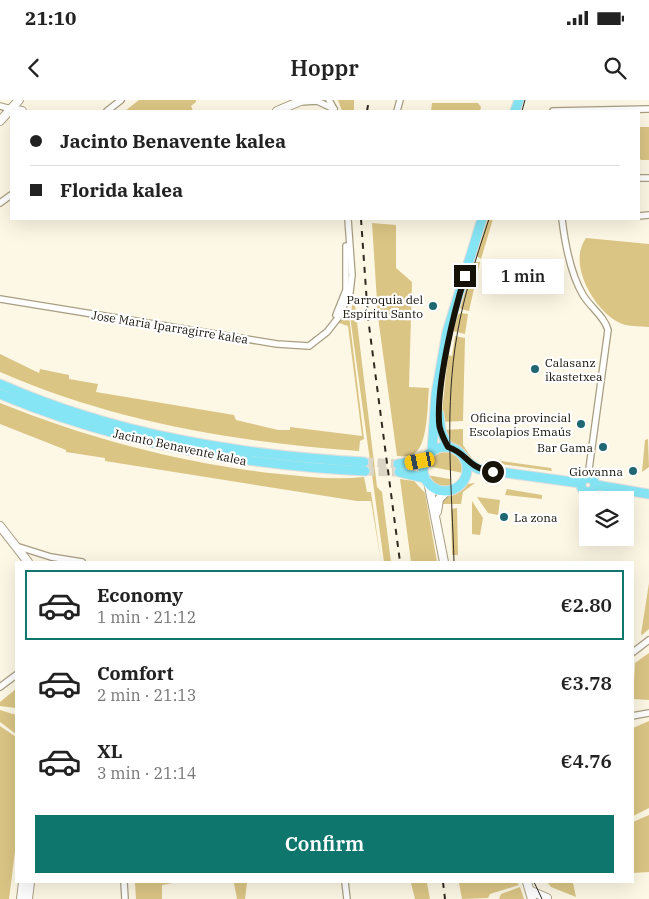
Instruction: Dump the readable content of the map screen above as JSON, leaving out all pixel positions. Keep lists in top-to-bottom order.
{
  "streets": {
    "main road": ["Jacinto Benavente kalea"],
    "street": ["Jose Maria Iparragirre kalea"]
  },
  "places": [
    "Parroquia del Espíritu Santo",
    "Calasanz ikastetxea",
    "Oficina provincial Escolapios Emaús",
    "Bar Gama",
    "Giovanna",
    "La zona"
  ],
  "page": {
    "status": "21:10",
    "header": "Hoppr",
    "banner": ["Jacinto Benavente kalea", "Florida kalea"],
    "bubble": "1 min",
    "list": [
      {
        "name": "Economy",
        "note": "1 min · 21:12",
        "value": "€2.80"
      },
      {
        "name": "Comfort",
        "note": "2 min · 21:13",
        "value": "€3.78"
      },
      {
        "name": "XL",
        "note": "3 min · 21:14",
        "value": "€4.76"
      }
    ],
    "buttons": "Confirm"
  }
}
